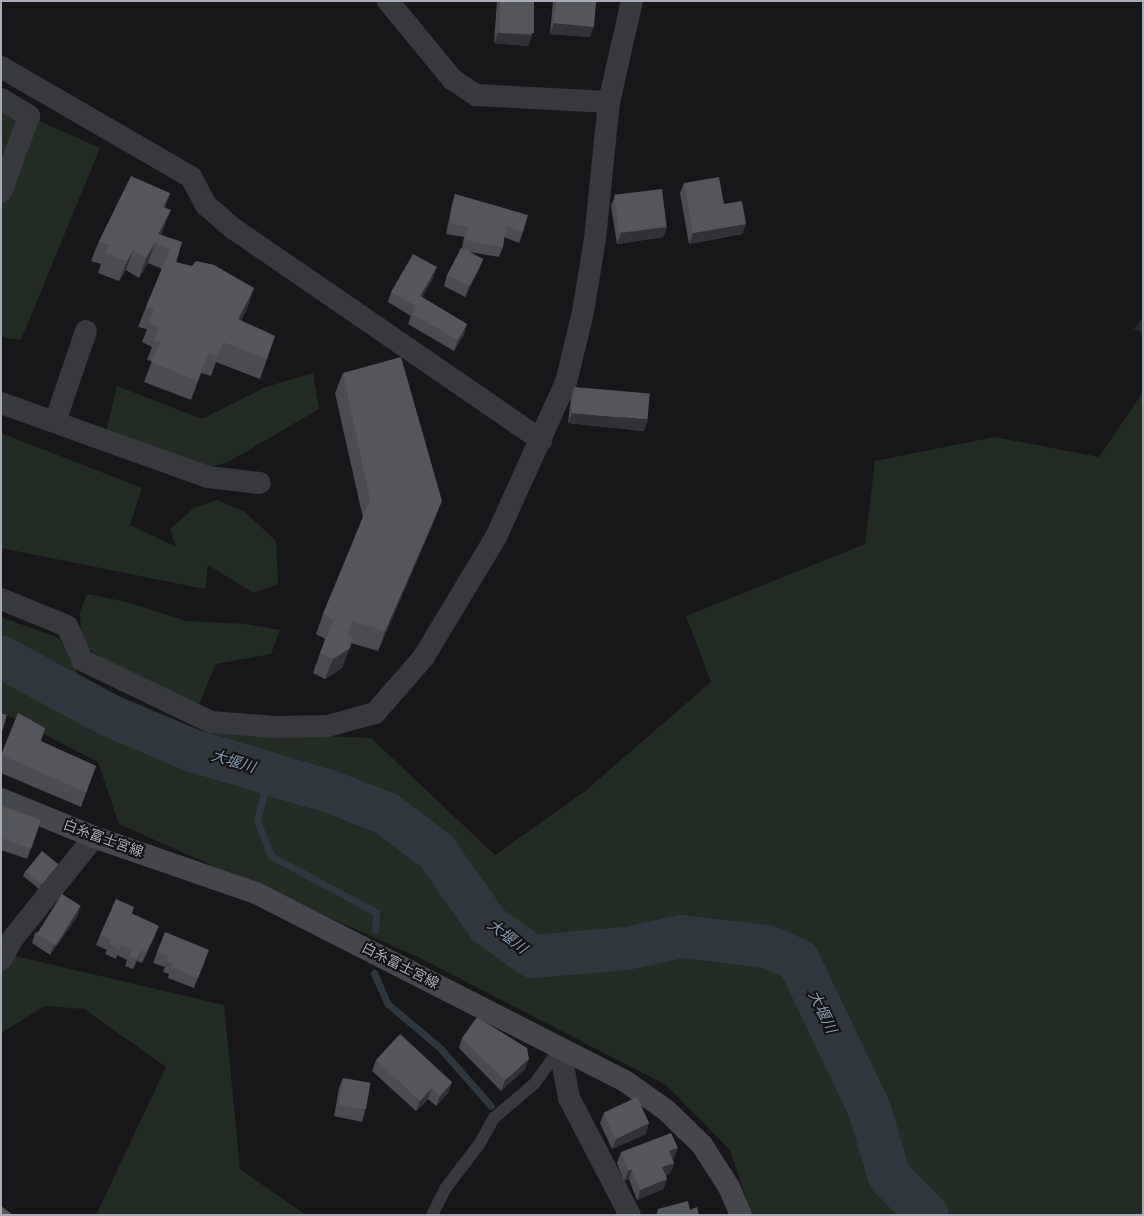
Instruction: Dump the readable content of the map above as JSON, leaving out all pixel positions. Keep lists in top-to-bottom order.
{
  "streets": {
    "main road": ["白糸富士宮線"]
  },
  "water": ["大堰川"]
}
